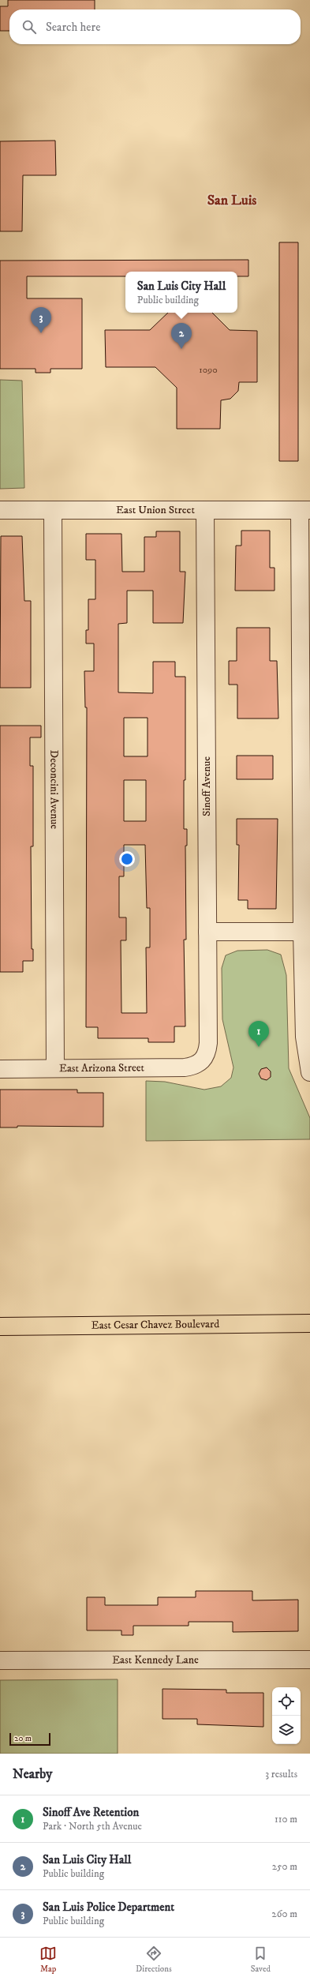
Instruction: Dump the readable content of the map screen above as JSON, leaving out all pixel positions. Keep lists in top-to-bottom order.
{
  "streets": {
    "highway": ["East Cesar Chavez Boulevard"],
    "street": [
      "East Union Street",
      "Sinoff Avenue",
      "Deconcini Avenue",
      "East Arizona Street",
      "East Kennedy Lane"
    ]
  },
  "crossings": [
    ["East Union Street", "Sinoff Avenue"],
    ["East Union Street", "Deconcini Avenue"],
    ["Sinoff Avenue", "East Arizona Street"],
    ["Deconcini Avenue", "East Arizona Street"]
  ],
  "districts": ["San Luis"],
  "house_numbers": ["1090"],
  "scale_bar": "20 m",
  "page": {
    "search": "Search here",
    "popup": ["San Luis City Hall", "Public building"],
    "pins": ["3", "2", "1"],
    "scale": "20 m",
    "heading": ["Nearby", "3 results"],
    "list": [
      {
        "mark": "1",
        "name": "Sinoff Ave Retention",
        "note": "Park · North 5th Avenue",
        "value": "110 m"
      },
      {
        "mark": "2",
        "name": "San Luis City Hall",
        "note": "Public building",
        "value": "250 m"
      },
      {
        "mark": "3",
        "name": "San Luis Police Department",
        "note": "Public building",
        "value": "260 m"
      }
    ],
    "nav": ["Map", "Directions", "Saved"]
  }
}
